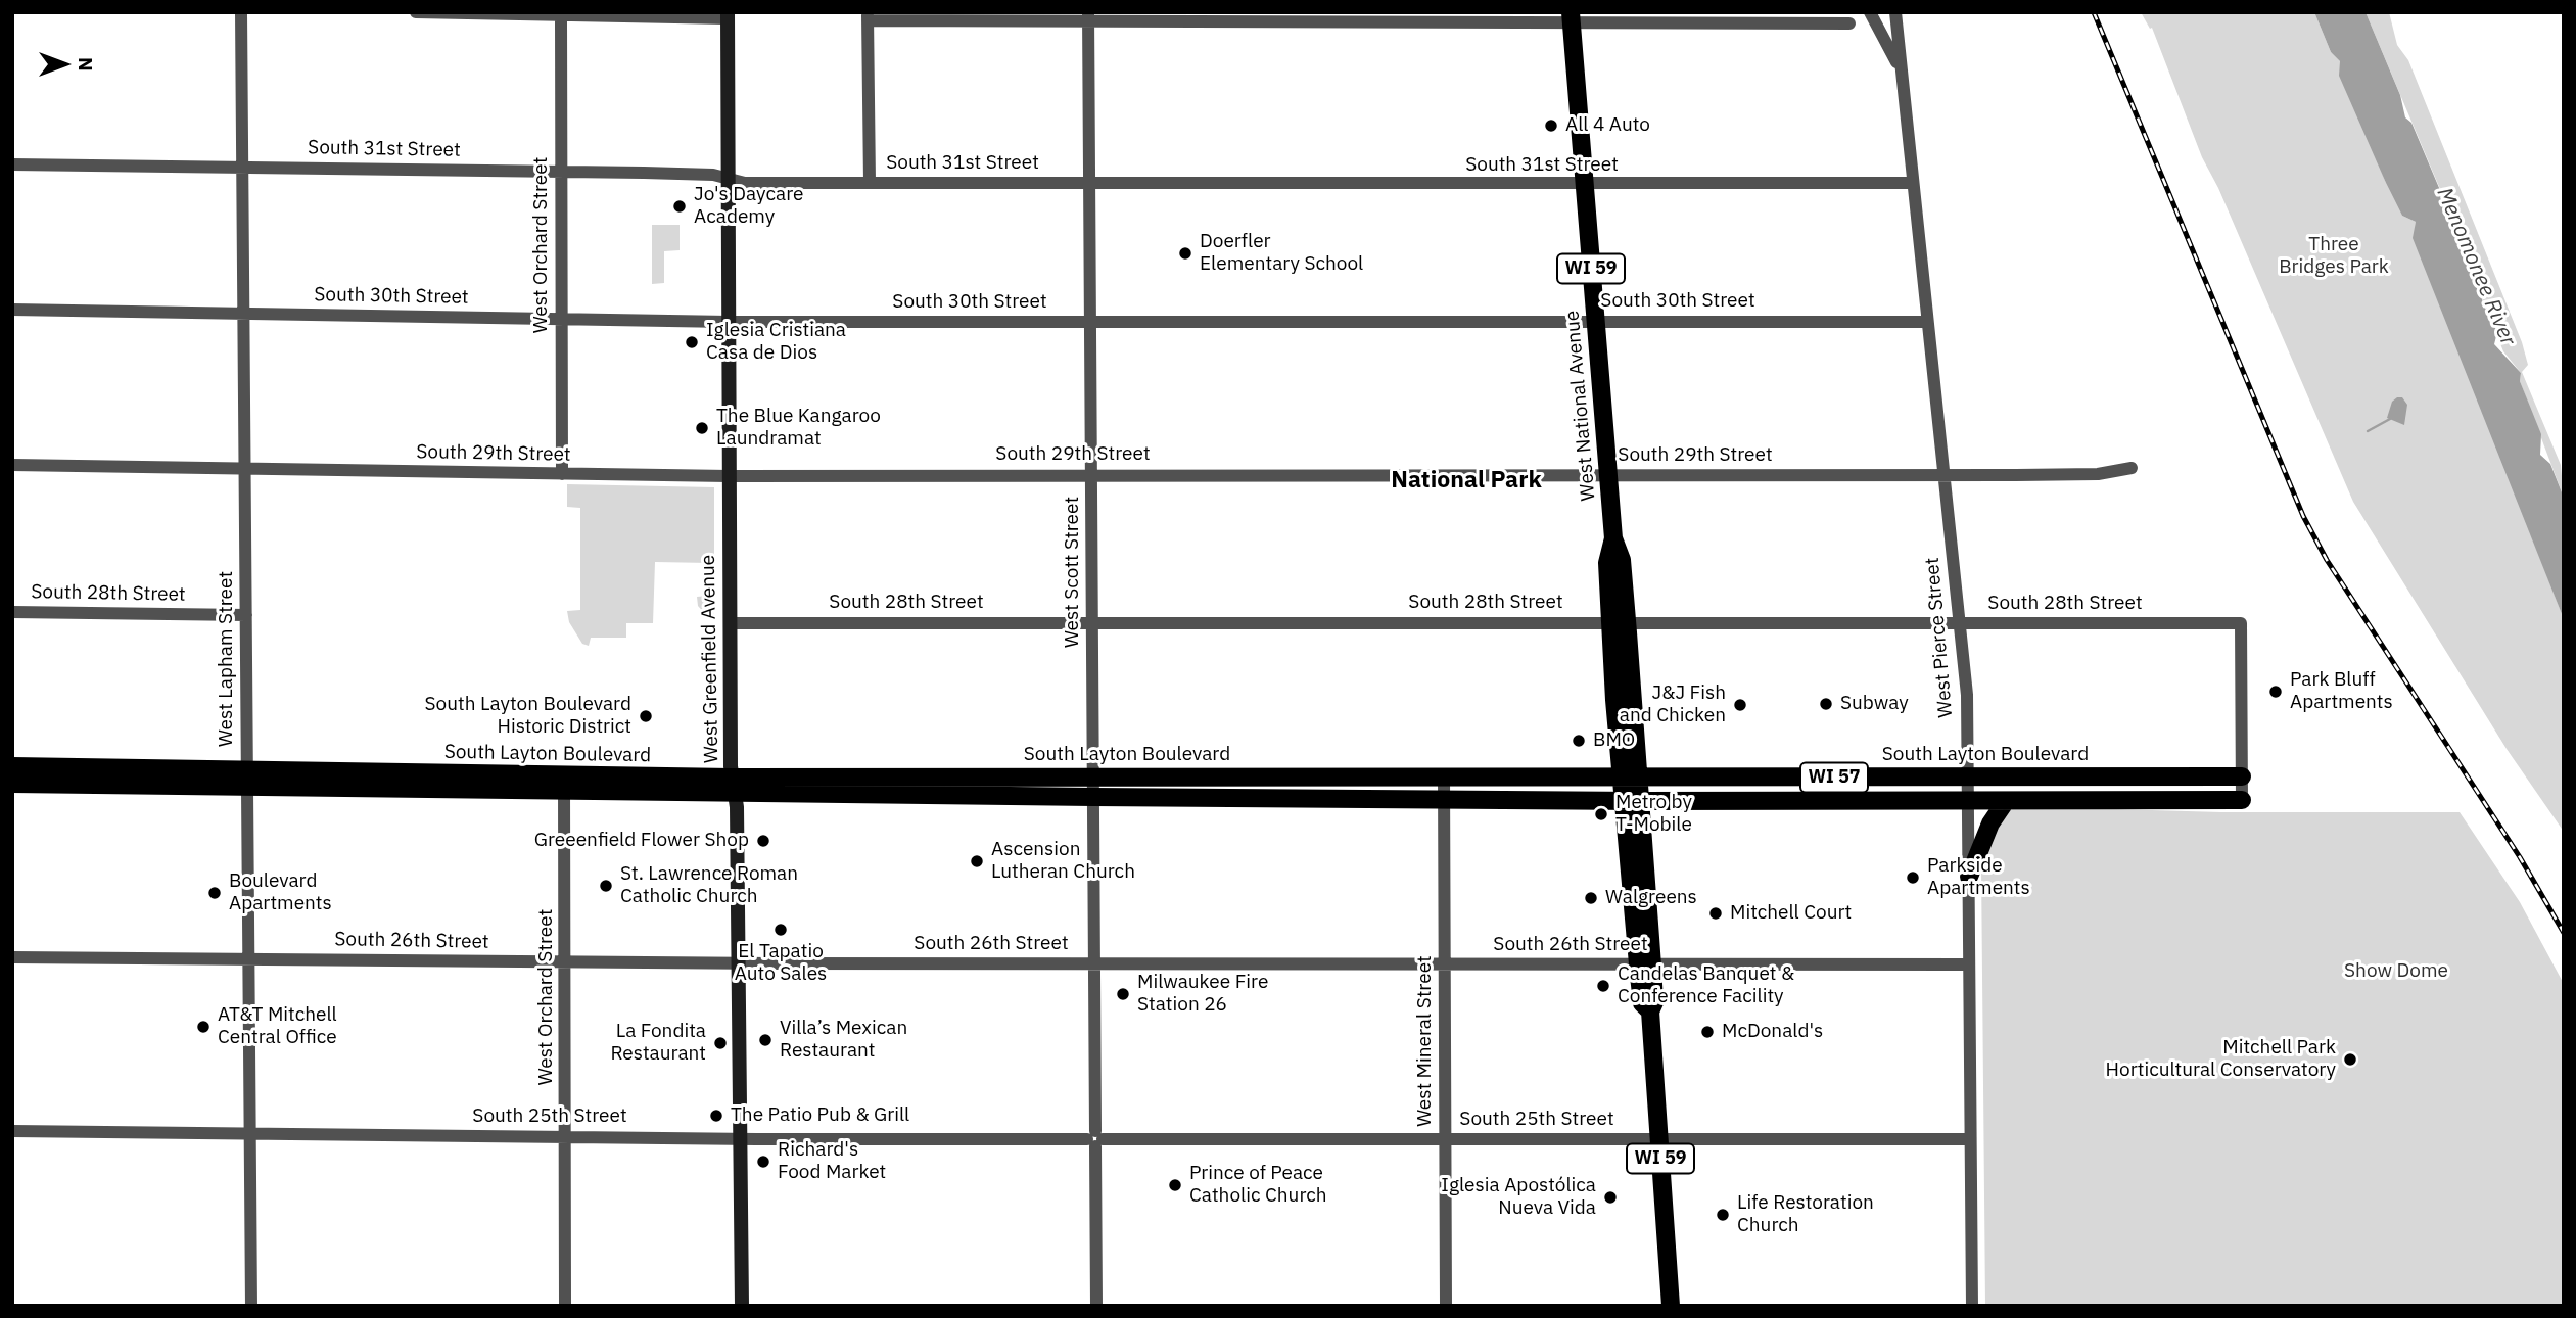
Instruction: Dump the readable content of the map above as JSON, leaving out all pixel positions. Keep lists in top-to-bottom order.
{
  "streets": {
    "main road": [
      "WI 59",
      "West National Avenue",
      "West Greenfield Avenue",
      "South Layton Boulevard",
      "WI 57"
    ],
    "street": [
      "South 31st Street",
      "West Orchard Street",
      "South 30th Street",
      "South 29th Street",
      "West Scott Street",
      "South 28th Street",
      "West Pierce Street",
      "West Lapham Street",
      "South 26th Street",
      "West Mineral Street",
      "South 25th Street"
    ]
  },
  "crossings": [
    ["South 31st Street", "West Orchard Street"],
    ["South 31st Street", "West National Avenue"],
    ["South 31st Street", "West Scott Street"],
    ["South 31st Street", "West Pierce Street"],
    ["South 31st Street", "West Lapham Street"],
    ["South 31st Street", "West Greenfield Avenue"],
    ["West Orchard Street", "South 30th Street"],
    ["West Orchard Street", "South 29th Street"],
    ["West Orchard Street", "South Layton Boulevard"],
    ["West Orchard Street", "South 26th Street"],
    ["West Orchard Street", "South 25th Street"],
    ["South 30th Street", "West National Avenue"],
    ["South 30th Street", "West Scott Street"],
    ["South 30th Street", "West Pierce Street"],
    ["South 30th Street", "West Lapham Street"],
    ["South 30th Street", "West Greenfield Avenue"],
    ["West National Avenue", "South 29th Street"],
    ["West National Avenue", "South 28th Street"],
    ["West National Avenue", "South Layton Boulevard"],
    ["West National Avenue", "South 26th Street"],
    ["West National Avenue", "South 25th Street"],
    ["South 29th Street", "West Scott Street"],
    ["South 29th Street", "West Pierce Street"],
    ["South 29th Street", "West Lapham Street"],
    ["South 29th Street", "West Greenfield Avenue"],
    ["West Scott Street", "South 28th Street"],
    ["West Scott Street", "South Layton Boulevard"],
    ["West Scott Street", "South 26th Street"],
    ["West Scott Street", "South 25th Street"],
    ["South 28th Street", "West Pierce Street"],
    ["South 28th Street", "West Lapham Street"],
    ["South 28th Street", "West Greenfield Avenue"],
    ["South 28th Street", "South Layton Boulevard"],
    ["West Pierce Street", "South Layton Boulevard"],
    ["West Pierce Street", "South 26th Street"],
    ["West Pierce Street", "South 25th Street"],
    ["West Lapham Street", "South Layton Boulevard"],
    ["West Lapham Street", "South 26th Street"],
    ["West Lapham Street", "South 25th Street"],
    ["West Greenfield Avenue", "South Layton Boulevard"],
    ["West Greenfield Avenue", "South 26th Street"],
    ["West Greenfield Avenue", "South 25th Street"],
    ["South Layton Boulevard", "West Mineral Street"],
    ["South 26th Street", "West Mineral Street"],
    ["West Mineral Street", "South 25th Street"]
  ],
  "districts": ["National Park"],
  "water": ["Menomonee River"],
  "parks": ["Three Bridges Park", "Show Dome"],
  "places": [
    "All 4 Auto",
    "Jo's Daycare Academy",
    "Doerfler Elementary School",
    "Iglesia Cristiana Casa de Dios",
    "The Blue Kangaroo Laundramat",
    "Park Bluff Apartments",
    "Subway",
    "J&J Fish and Chicken",
    "South Layton Boulevard Historic District",
    "BMO",
    "Metro by T-Mobile",
    "Greeenfield Flower Shop",
    "Ascension Lutheran Church",
    "Parkside Apartments",
    "St. Lawrence Roman Catholic Church",
    "Boulevard Apartments",
    "Walgreens",
    "Mitchell Court",
    "El Tapatio Auto Sales",
    "Candelas Banquet & Conference Facility",
    "Milwaukee Fire Station 26",
    "AT&T Mitchell Central Office",
    "McDonald's",
    "Villa’s Mexican Restaurant",
    "La Fondita Restaurant",
    "Mitchell Park Horticultural Conservatory",
    "The Patio Pub & Grill",
    "Richard's Food Market",
    "Prince of Peace Catholic Church",
    "Iglesia Apostólica Nueva Vida",
    "Life Restoration Church"
  ],
  "north": "right"
}
